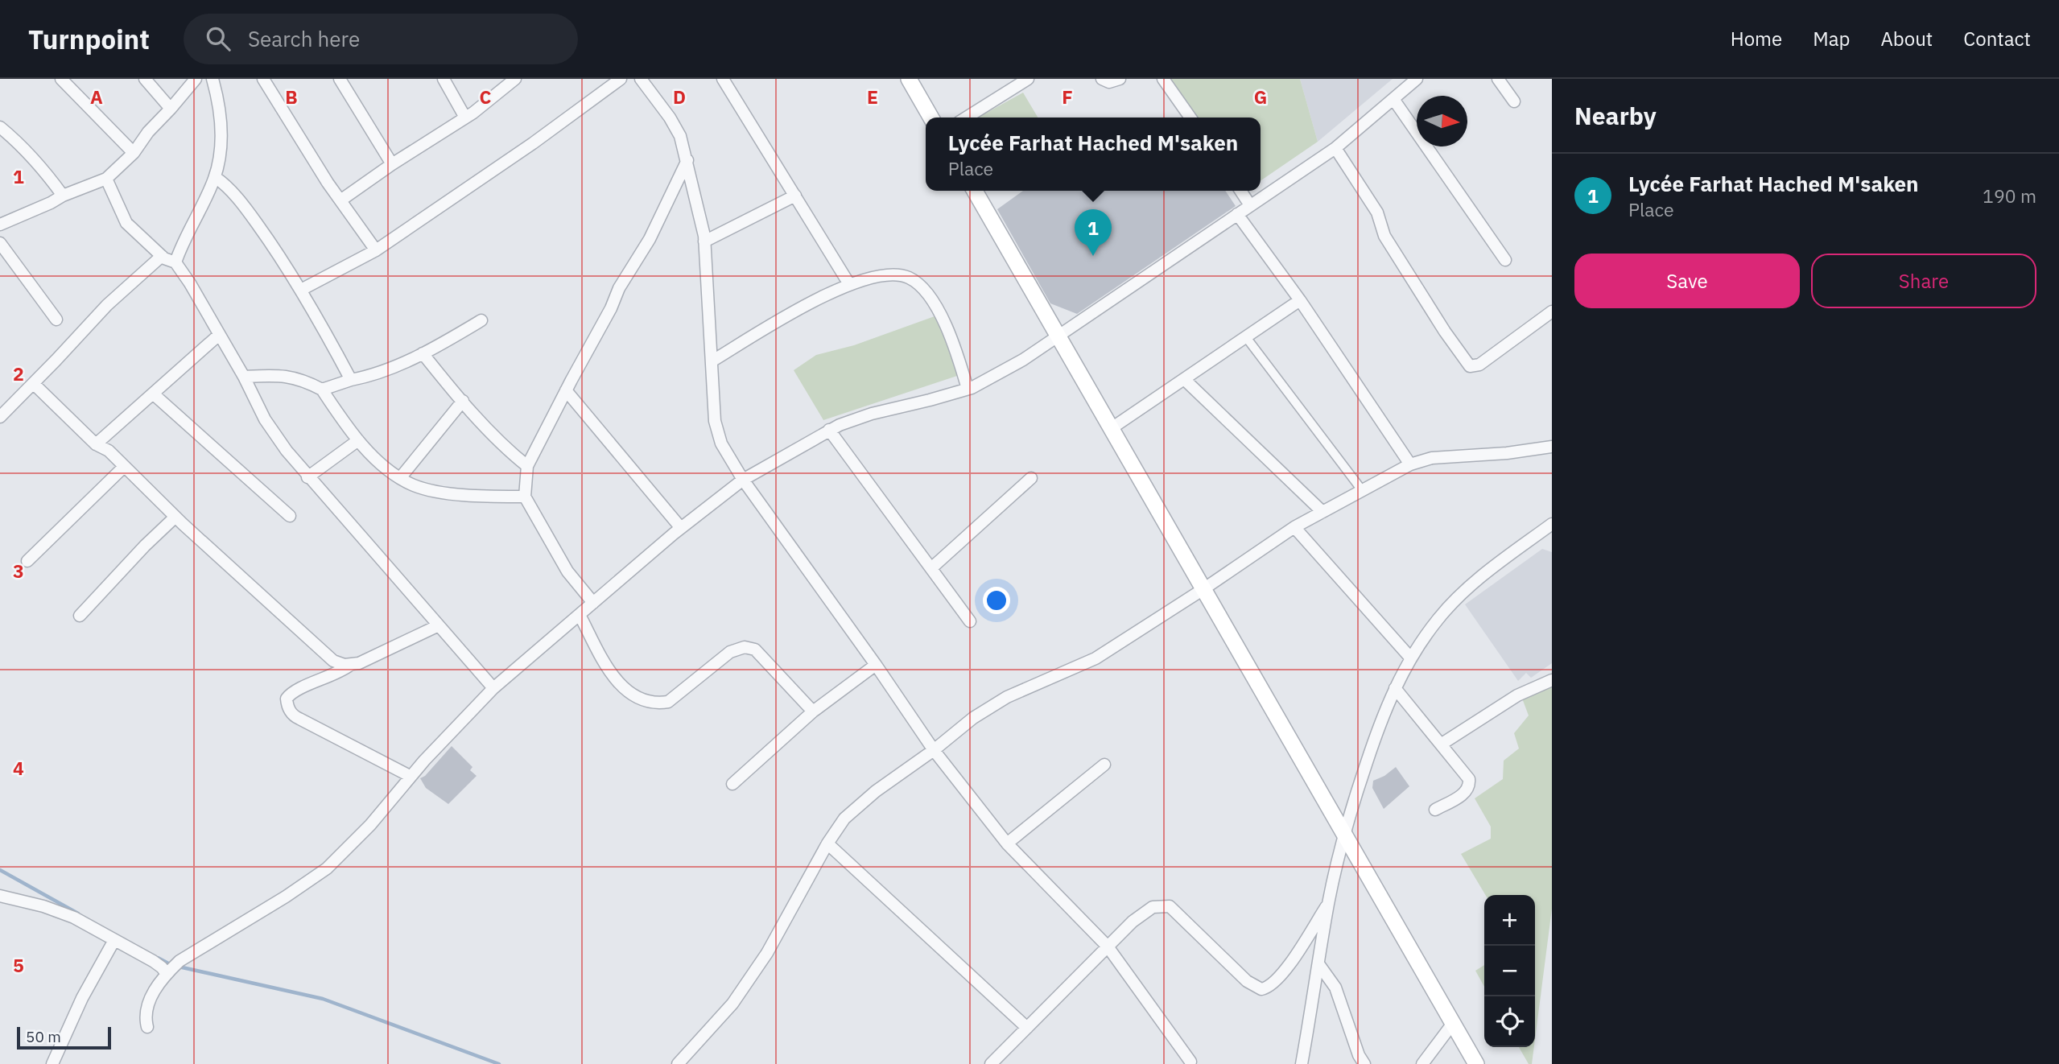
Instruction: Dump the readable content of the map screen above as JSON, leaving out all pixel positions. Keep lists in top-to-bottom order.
{
  "scale_bar": "50 m",
  "north": "right",
  "page": {
    "header": "Turnpoint",
    "search": "Search here",
    "nav": [
      "Home",
      "Map",
      "About",
      "Contact"
    ],
    "heading": "Nearby",
    "popup": ["Lycée Farhat Hached M'saken", "Place"],
    "list": [
      {
        "mark": "1",
        "name": "Lycée Farhat Hached M'saken",
        "note": "Place",
        "value": "190 m"
      }
    ],
    "pins": "1",
    "buttons": ["Save", "Share"],
    "map_buttons": ["+", "−"],
    "scale": "50 m"
  },
  "grid": {
    "columns": [
      "A",
      "B",
      "C",
      "D",
      "E",
      "F",
      "G"
    ],
    "rows": [
      "1",
      "2",
      "3",
      "4",
      "5"
    ]
  }
}
